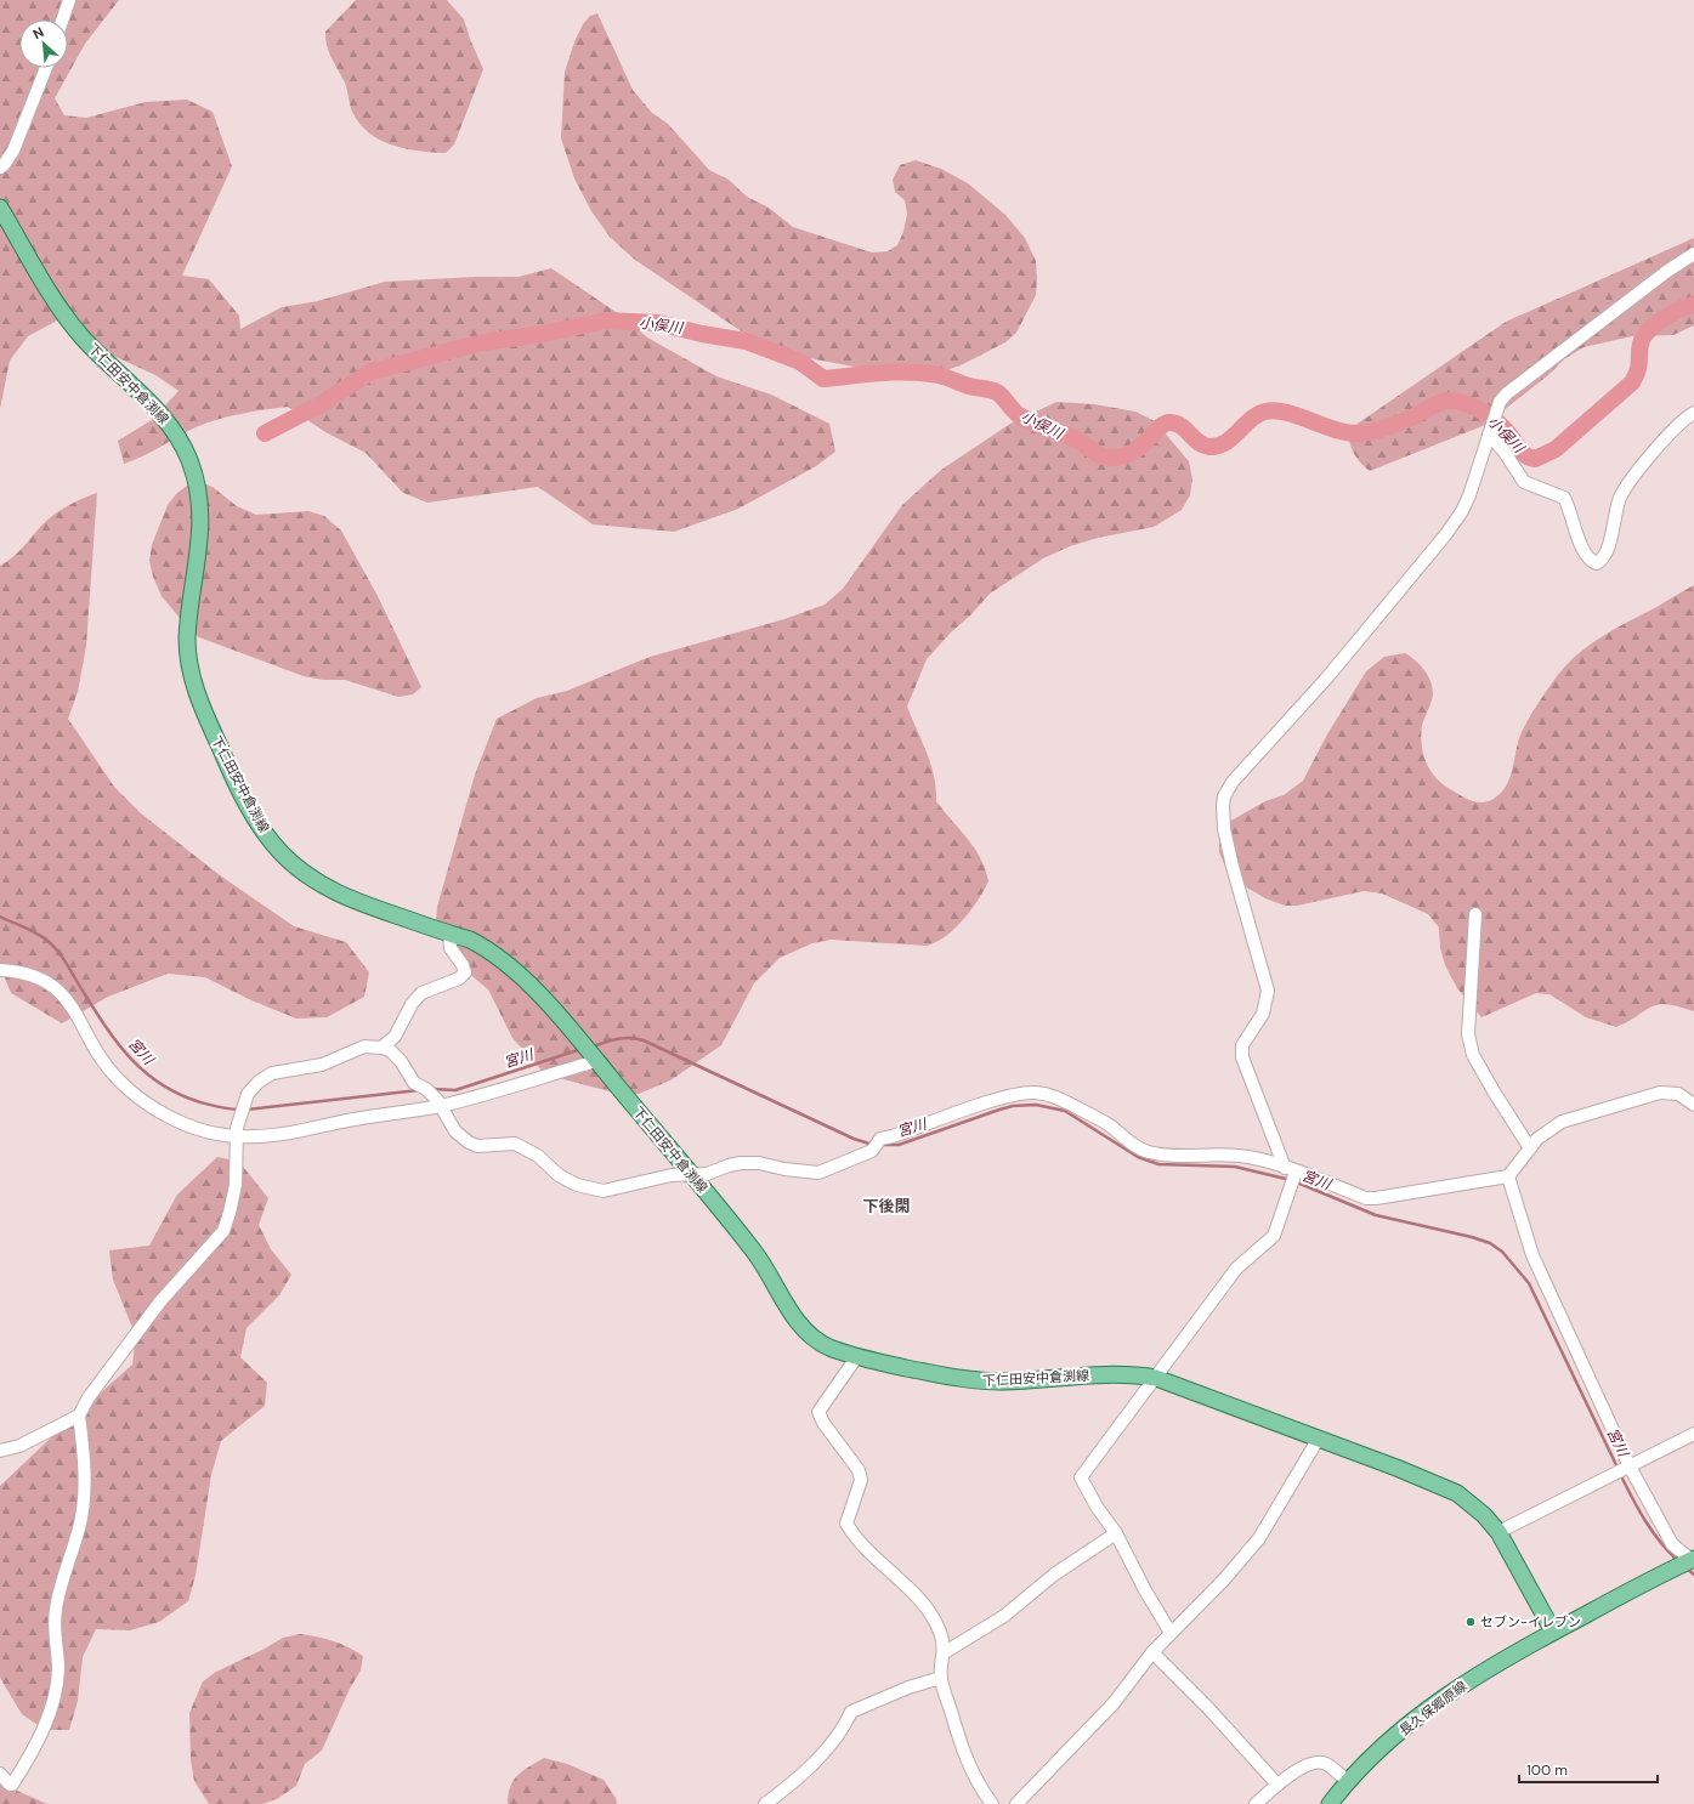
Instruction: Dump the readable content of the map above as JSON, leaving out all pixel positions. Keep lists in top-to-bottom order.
{
  "streets": {
    "main road": ["下仁田安中倉渕線", "長久保郷原線"]
  },
  "crossings": [
    ["下仁田安中倉渕線", "長久保郷原線"]
  ],
  "districts": ["下後閑"],
  "water": ["小俣川", "宮川"],
  "places": ["セブン-イレブン"],
  "scale_bar": "100 m",
  "north": "top left"
}
